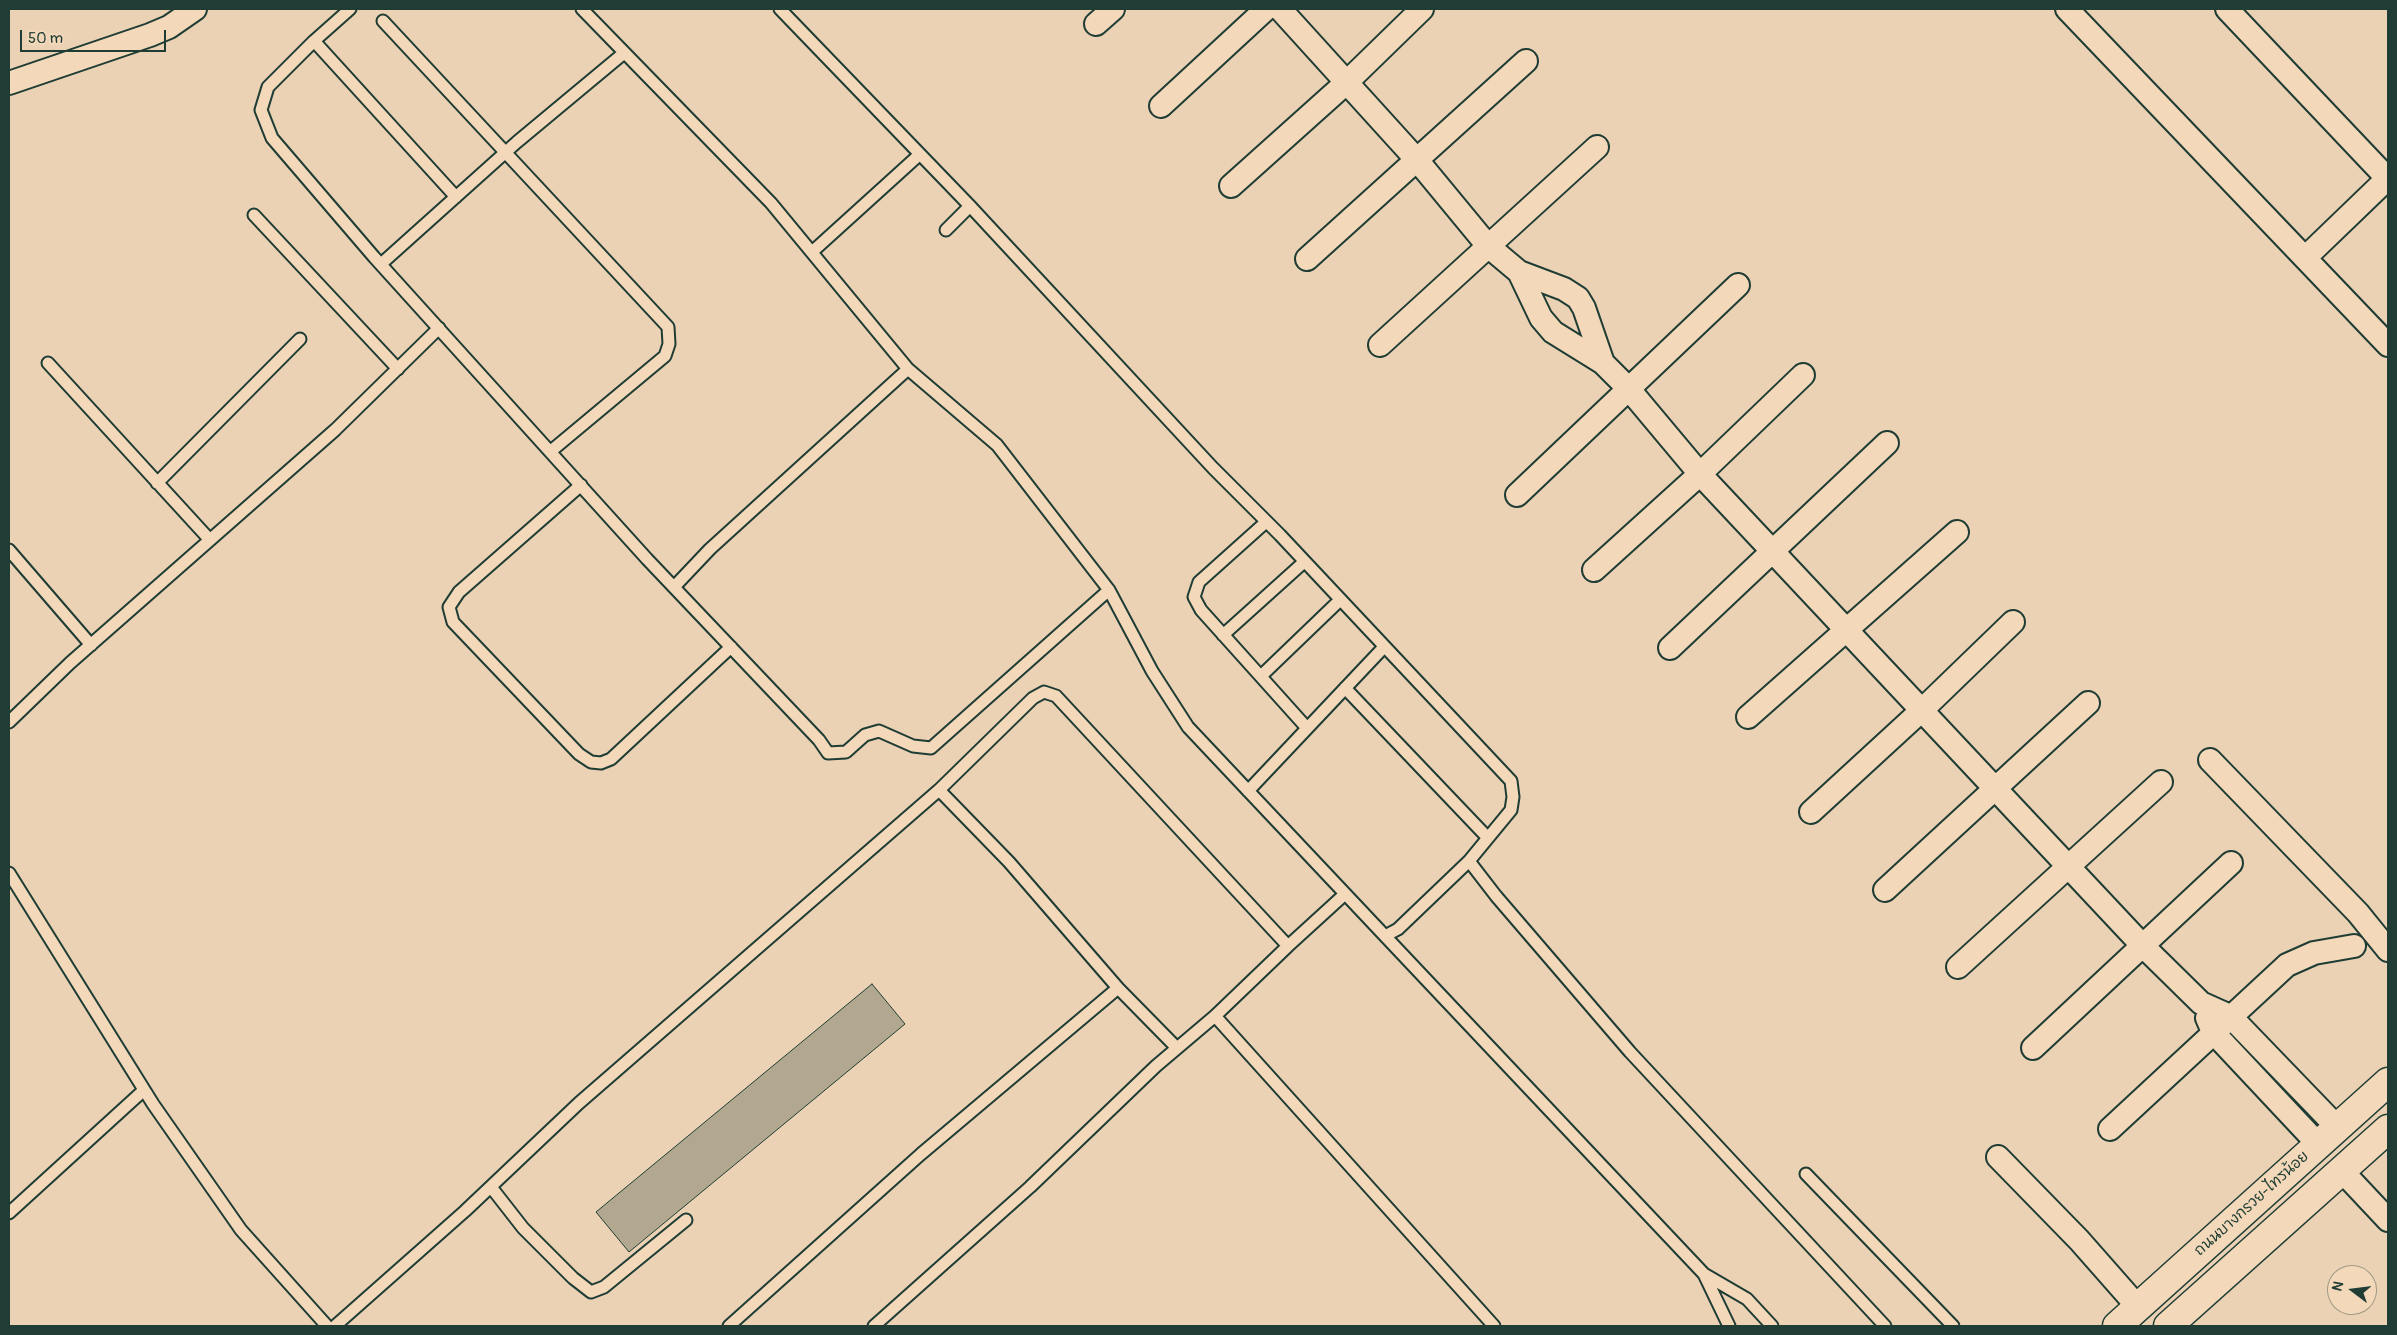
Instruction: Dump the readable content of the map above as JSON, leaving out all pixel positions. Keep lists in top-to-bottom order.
{
  "streets": {
    "main road": ["ถนนบางกรวย-ไทรน้อย"]
  },
  "scale_bar": "50 m",
  "north": "left"
}
